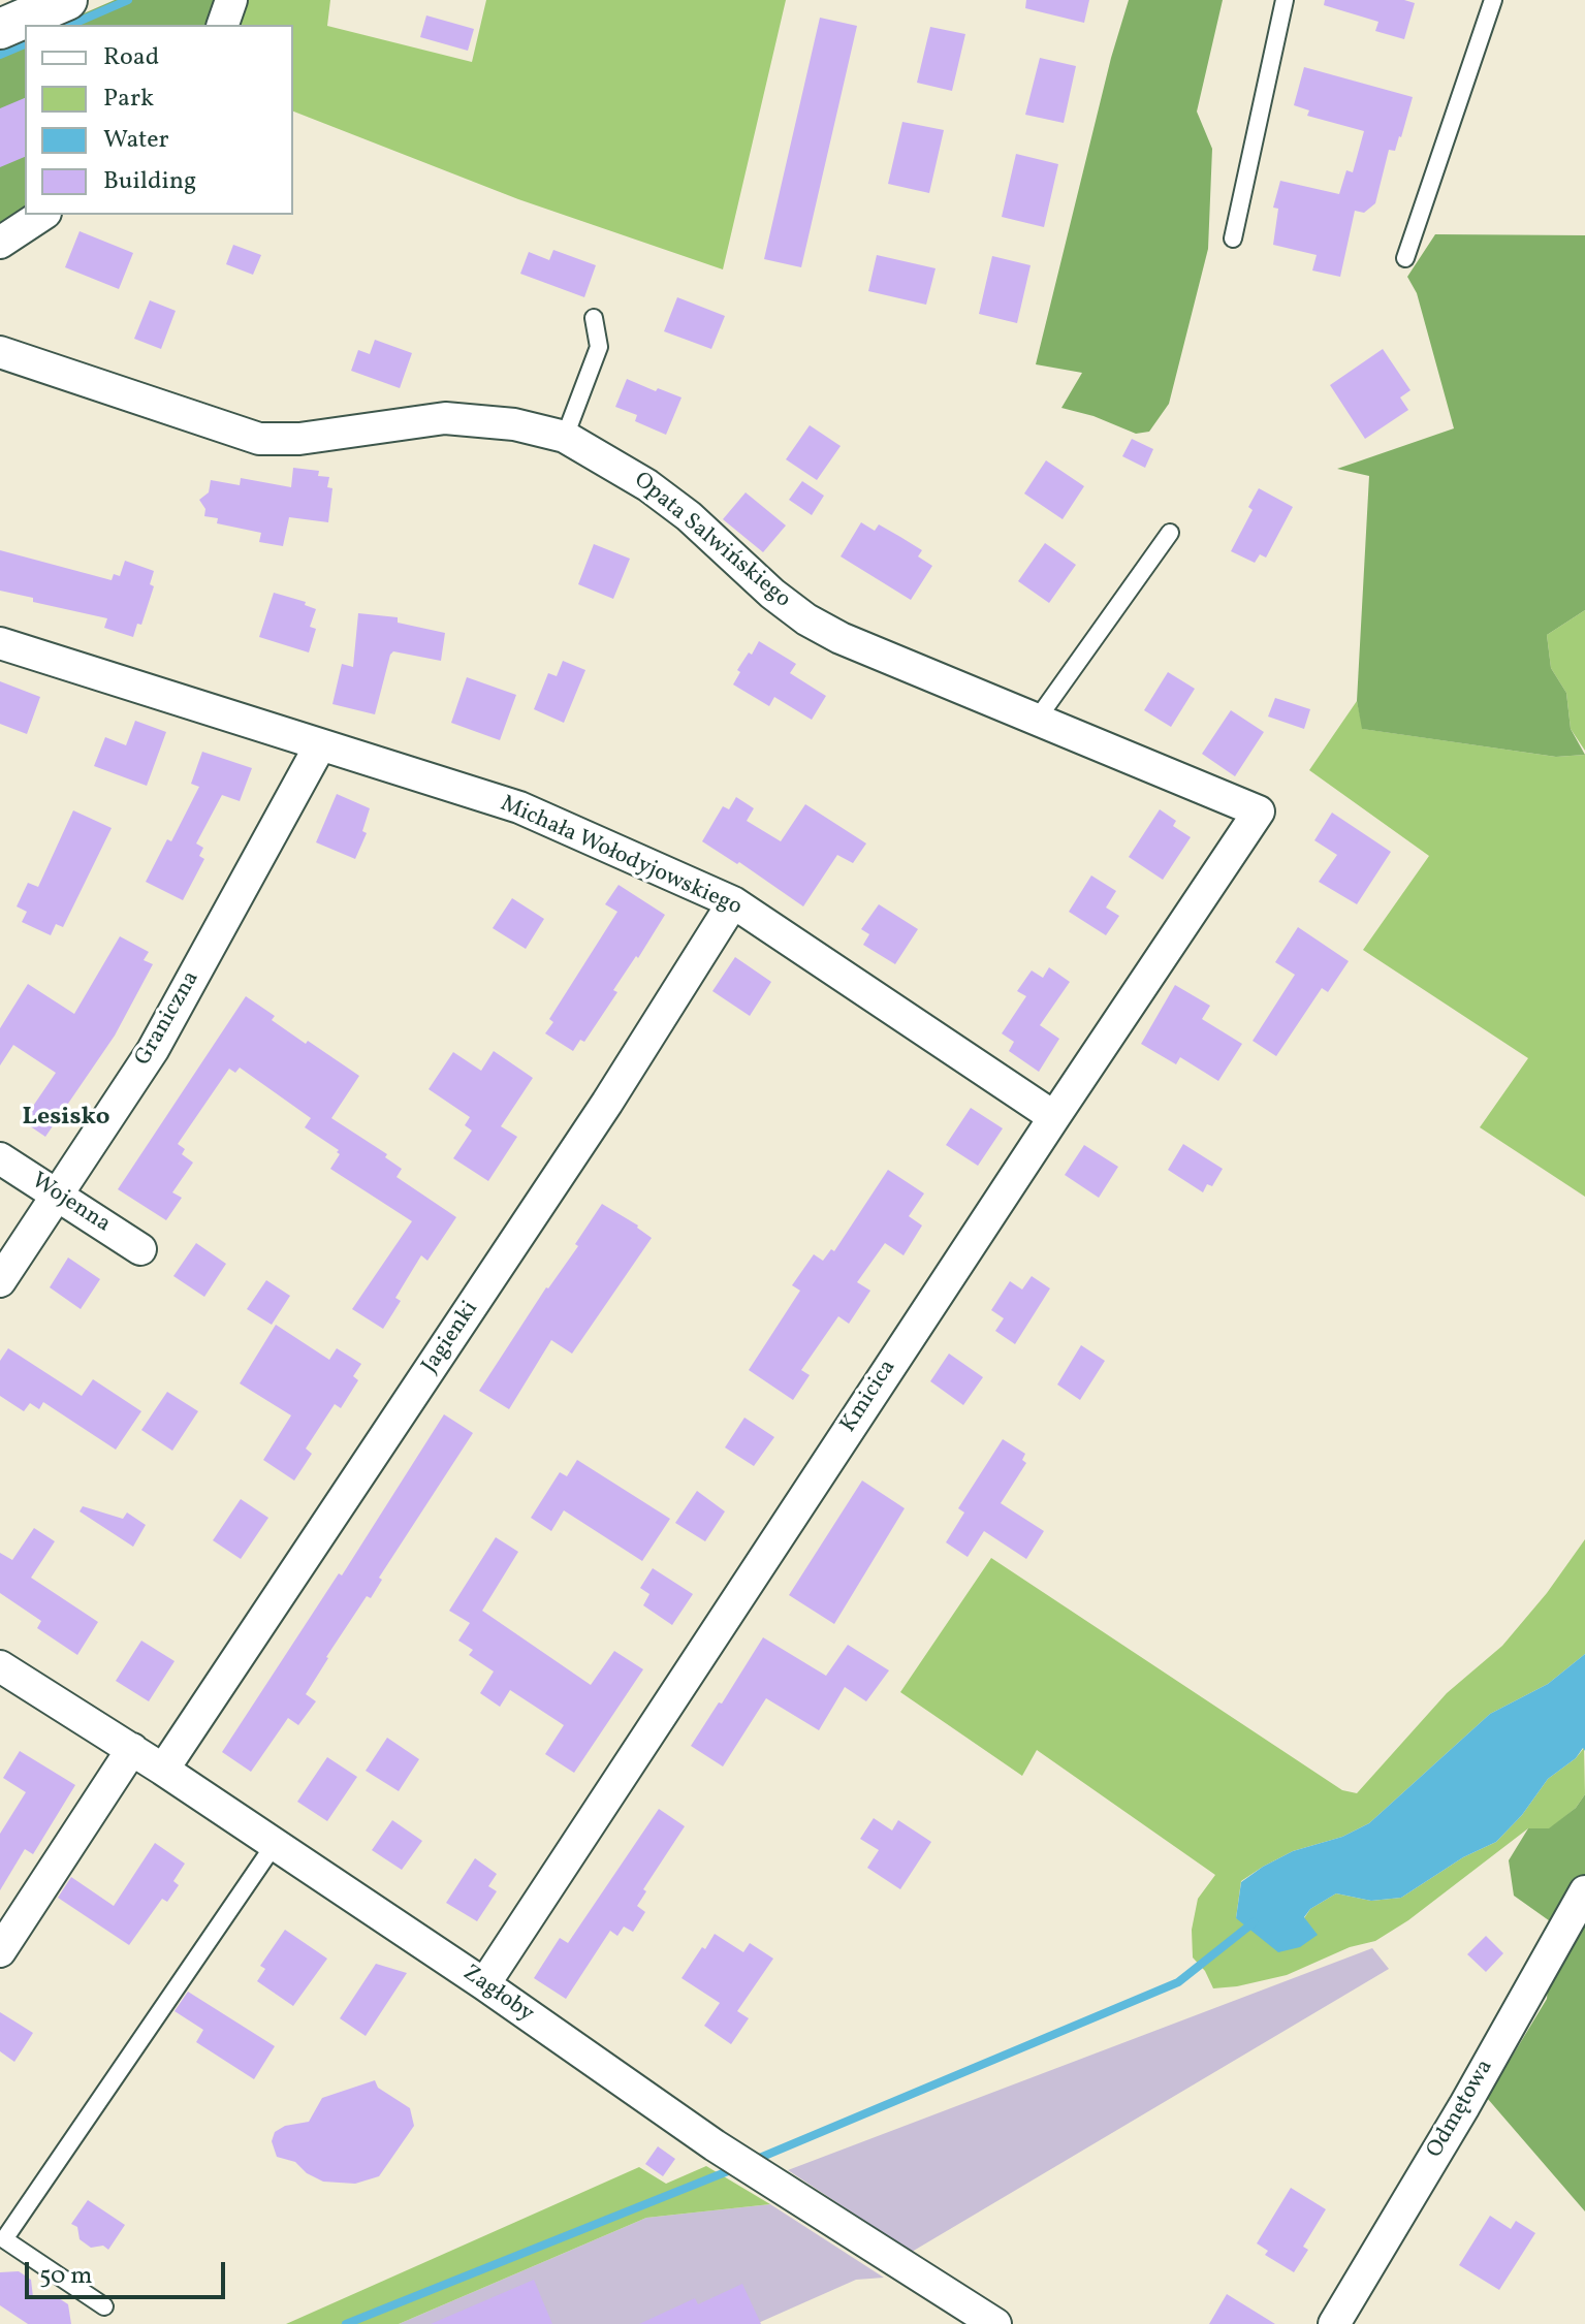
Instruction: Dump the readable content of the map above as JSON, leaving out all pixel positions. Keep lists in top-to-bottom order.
{
  "streets": {
    "street": [
      "Opata Salwińskiego",
      "Michała Wołodyjowskiego",
      "Graniczna",
      "Wojenna",
      "Jagienki",
      "Kmicica",
      "Zagłoby",
      "Odmętowa"
    ]
  },
  "crossings": [
    ["Opata Salwińskiego", "Kmicica"],
    ["Michała Wołodyjowskiego", "Graniczna"],
    ["Michała Wołodyjowskiego", "Jagienki"],
    ["Michała Wołodyjowskiego", "Kmicica"],
    ["Graniczna", "Wojenna"],
    ["Jagienki", "Zagłoby"],
    ["Kmicica", "Zagłoby"]
  ],
  "districts": ["Lesisko"],
  "legend": [
    "Road",
    "Park",
    "Water",
    "Building"
  ],
  "scale_bar": "50 m"
}
